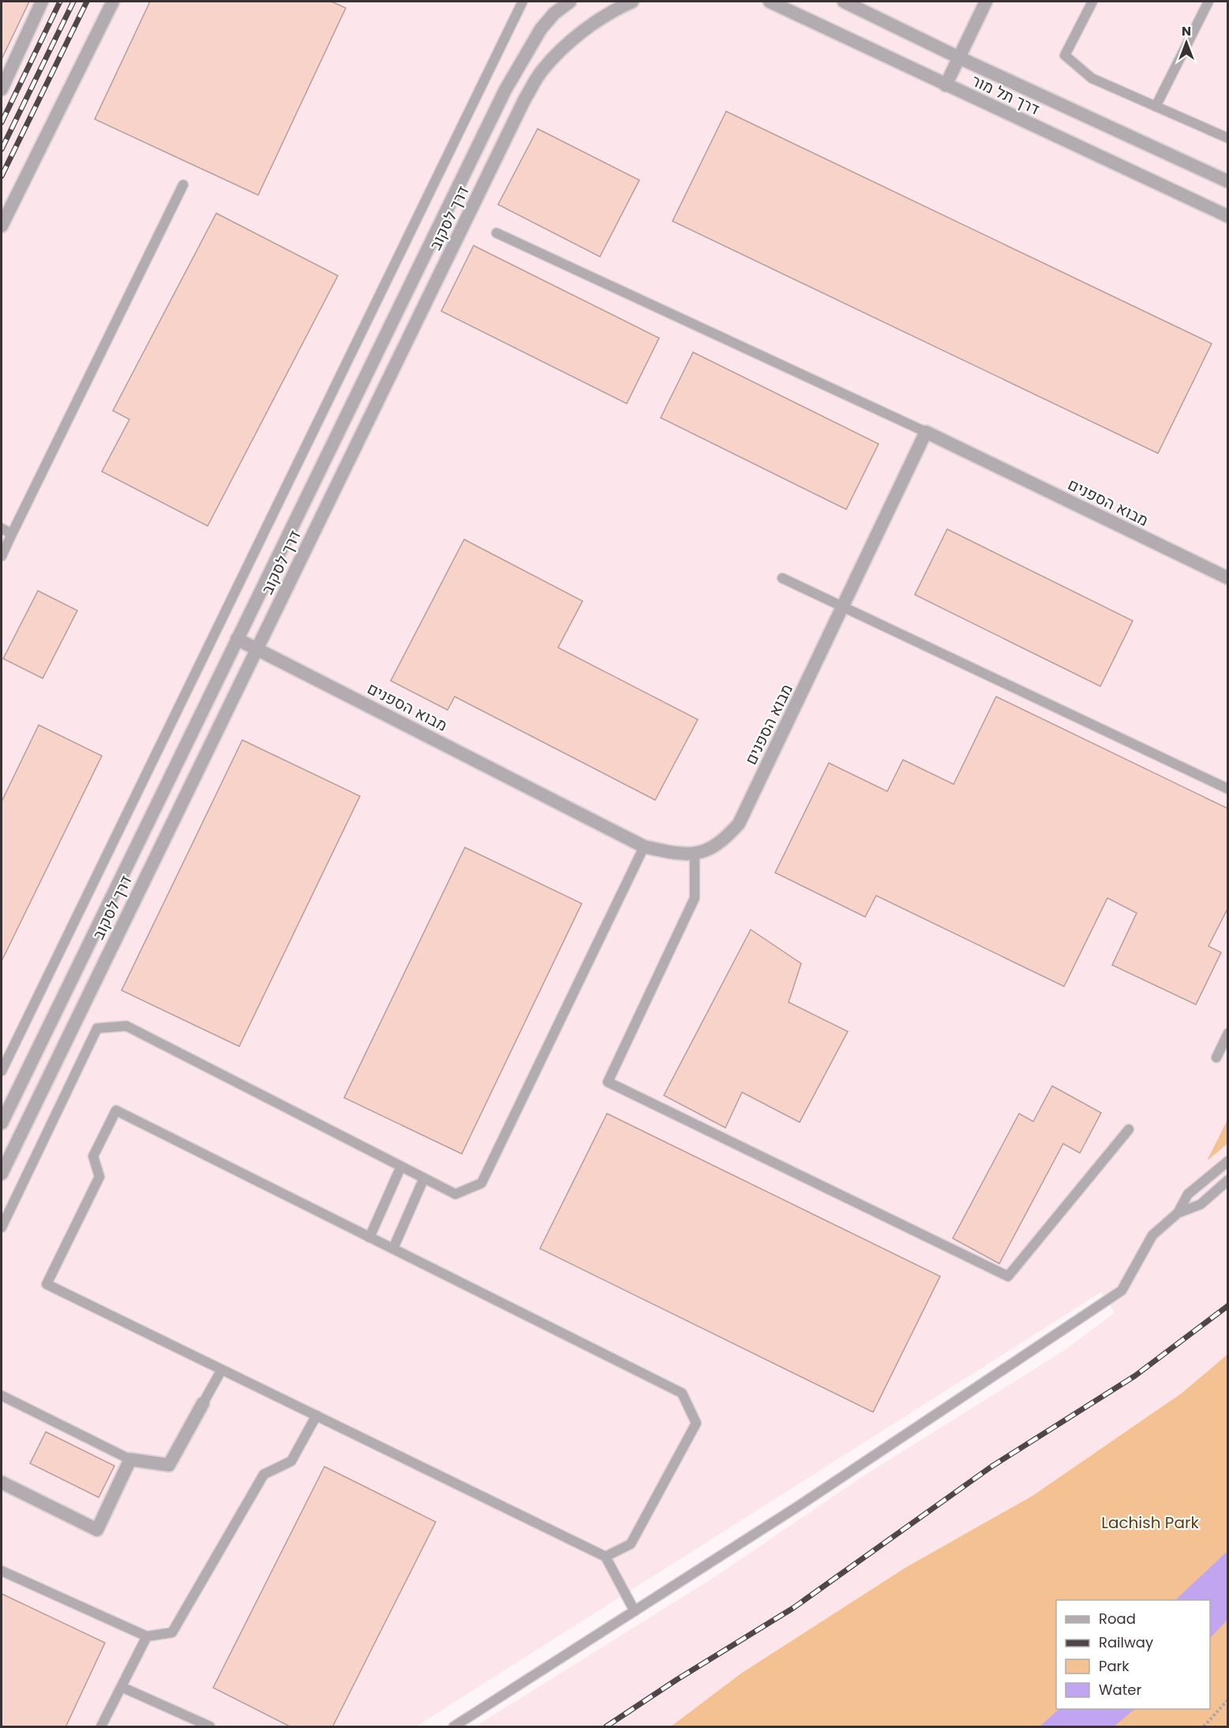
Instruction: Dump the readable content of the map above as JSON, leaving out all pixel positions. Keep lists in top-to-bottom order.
{
  "streets": {
    "street": ["דרך תל מור", "דרך לסקוב", "מבוא הספנים"]
  },
  "crossings": [
    ["דרך לסקוב", "מבוא הספנים"]
  ],
  "parks": ["Lachish Park"],
  "legend": [
    "Road",
    "Railway",
    "Park",
    "Water"
  ],
  "north": "top"
}
